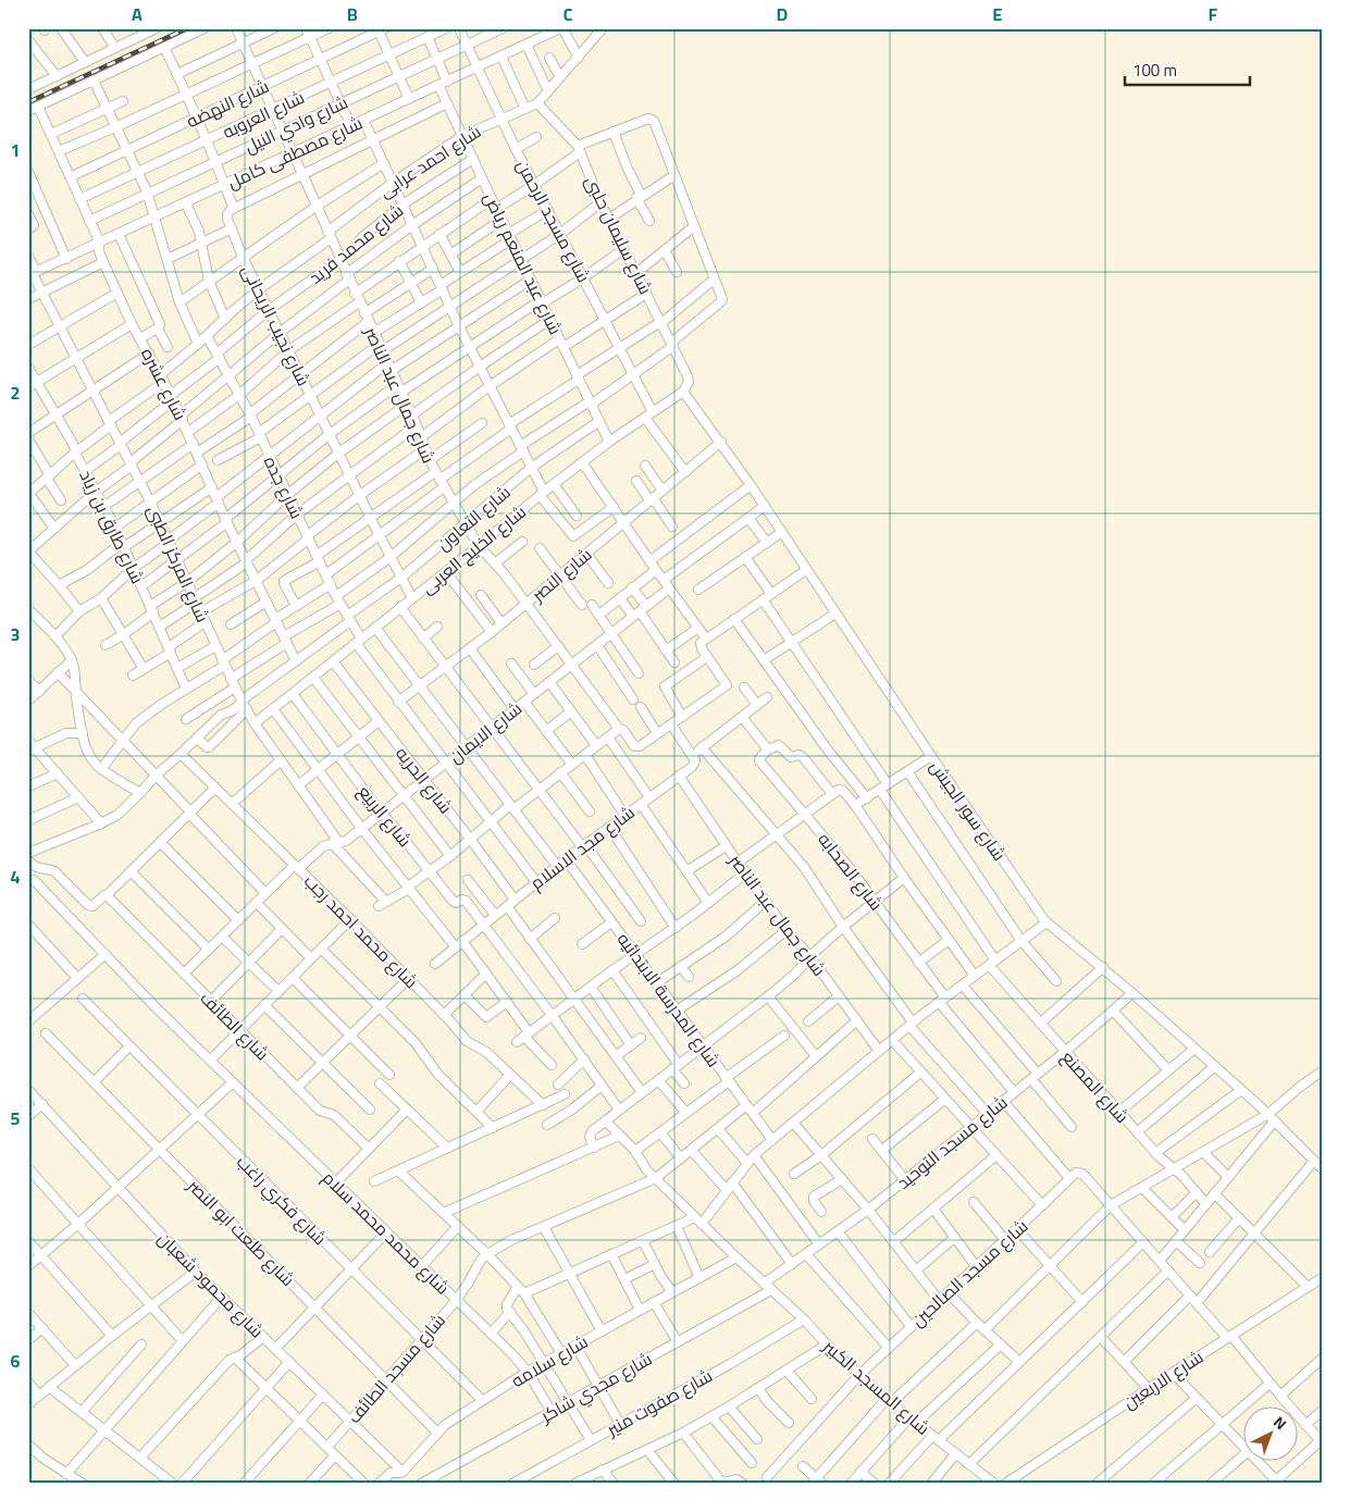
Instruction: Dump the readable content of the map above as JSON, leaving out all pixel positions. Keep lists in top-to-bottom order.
{
  "streets": {
    "street": [
      "شارع النهضه",
      "شارع العروبه",
      "شارع وادي النيل",
      "شارع مصطفى كامل",
      "شارع احمد عرابى",
      "شارع مسجد الرحمن",
      "شارع سليمان حلبى",
      "شارع محمد فريد",
      "شارع عبد المنعم رياض",
      "شارع نجيب الريحانى",
      "شارع عشره",
      "شارع جمال عبد الناصر",
      "شارع جده",
      "شارع التعاون",
      "شارع طارق بن زياد",
      "شارع الخليج العربى",
      "شارع المركز الطبى",
      "شارع النصر",
      "شارع الايمان",
      "شارع الحريه",
      "شارع سور الجيش",
      "شارع الربيع",
      "شارع مجد الاسلام",
      "شارع الصحابه",
      "شارع محمد احمد رجب",
      "شارع المدرسة الابتدائيه",
      "شارع الطائف",
      "شارع المصنع",
      "شارع مسجد التوحيد",
      "شارع فكري راغب",
      "شارع طلعت ابو النصر",
      "شارع محمد محمد سلام",
      "شارع مسجد الصالحين",
      "شارع محمود شعبان",
      "شارع سلامه",
      "شارع مسجد الطائف",
      "شارع الاربعين",
      "شارع مجدي شاكر",
      "شارع المسجد الكبير",
      "شارع صفوت منير"
    ]
  },
  "crossings": [
    ["شارع النهضه", "شارع نجيب الريحانى"],
    ["شارع النهضه", "شارع عشره"],
    ["شارع النهضه", "شارع جمال عبد الناصر"],
    ["شارع العروبه", "شارع عبد المنعم رياض"],
    ["شارع العروبه", "شارع نجيب الريحانى"],
    ["شارع العروبه", "شارع عشره"],
    ["شارع العروبه", "شارع جمال عبد الناصر"],
    ["شارع وادي النيل", "شارع مسجد الرحمن"],
    ["شارع وادي النيل", "شارع عبد المنعم رياض"],
    ["شارع وادي النيل", "شارع نجيب الريحانى"],
    ["شارع وادي النيل", "شارع عشره"],
    ["شارع وادي النيل", "شارع جمال عبد الناصر"],
    ["شارع مصطفى كامل", "شارع مسجد الرحمن"],
    ["شارع مصطفى كامل", "شارع عبد المنعم رياض"],
    ["شارع مصطفى كامل", "شارع نجيب الريحانى"],
    ["شارع مصطفى كامل", "شارع عشره"],
    ["شارع مصطفى كامل", "شارع جمال عبد الناصر"],
    ["شارع مصطفى كامل", "شارع المركز الطبى"],
    ["شارع احمد عرابى", "شارع مسجد الرحمن"],
    ["شارع احمد عرابى", "شارع سليمان حلبى"],
    ["شارع احمد عرابى", "شارع عبد المنعم رياض"],
    ["شارع احمد عرابى", "شارع نجيب الريحانى"],
    ["شارع احمد عرابى", "شارع عشره"],
    ["شارع احمد عرابى", "شارع جمال عبد الناصر"],
    ["شارع احمد عرابى", "شارع جده"],
    ["شارع احمد عرابى", "شارع طارق بن زياد"],
    ["شارع احمد عرابى", "شارع المركز الطبى"],
    ["شارع مسجد الرحمن", "شارع الخليج العربى"],
    ["شارع مسجد الرحمن", "شارع النصر"],
    ["شارع سليمان حلبى", "شارع الخليج العربى"],
    ["شارع سليمان حلبى", "شارع سور الجيش"],
    ["شارع محمد فريد", "شارع عبد المنعم رياض"],
    ["شارع محمد فريد", "شارع نجيب الريحانى"],
    ["شارع محمد فريد", "شارع عشره"],
    ["شارع محمد فريد", "شارع جمال عبد الناصر"],
    ["شارع محمد فريد", "شارع جده"],
    ["شارع محمد فريد", "شارع طارق بن زياد"],
    ["شارع محمد فريد", "شارع المركز الطبى"],
    ["شارع عبد المنعم رياض", "شارع التعاون"],
    ["شارع عبد المنعم رياض", "شارع الخليج العربى"],
    ["شارع نجيب الريحانى", "شارع التعاون"],
    ["شارع نجيب الريحانى", "شارع الخليج العربى"],
    ["شارع عشره", "شارع التعاون"],
    ["شارع جمال عبد الناصر", "شارع التعاون"],
    ["شارع جمال عبد الناصر", "شارع الخليج العربى"],
    ["شارع جمال عبد الناصر", "شارع النصر"],
    ["شارع جمال عبد الناصر", "شارع الايمان"],
    ["شارع جمال عبد الناصر", "شارع مجد الاسلام"],
    ["شارع جده", "شارع التعاون"],
    ["شارع جده", "شارع الخليج العربى"],
    ["شارع جده", "شارع النصر"],
    ["شارع جده", "شارع الايمان"],
    ["شارع جده", "شارع مجد الاسلام"],
    ["شارع التعاون", "شارع المركز الطبى"],
    ["شارع الخليج العربى", "شارع المركز الطبى"],
    ["شارع الخليج العربى", "شارع الحريه"],
    ["شارع الخليج العربى", "شارع سور الجيش"],
    ["شارع الخليج العربى", "شارع الربيع"],
    ["شارع المركز الطبى", "شارع الايمان"],
    ["شارع النصر", "شارع سور الجيش"],
    ["شارع الايمان", "شارع الحريه"],
    ["شارع الايمان", "شارع الربيع"],
    ["شارع الايمان", "شارع محمد احمد رجب"],
    ["شارع الايمان", "شارع الطائف"],
    ["شارع الحريه", "شارع مجد الاسلام"],
    ["شارع سور الجيش", "شارع مسجد التوحيد"],
    ["شارع الربيع", "شارع مجد الاسلام"],
    ["شارع مجد الاسلام", "شارع المدرسة الابتدائيه"],
    ["شارع الصحابه", "شارع مسجد التوحيد"],
    ["شارع المصنع", "شارع مسجد التوحيد"],
    ["شارع مسجد التوحيد", "شارع المسجد الكبير"],
    ["شارع فكري راغب", "شارع سلامه"],
    ["شارع فكري راغب", "شارع مسجد الطائف"],
    ["شارع طلعت ابو النصر", "شارع سلامه"],
    ["شارع طلعت ابو النصر", "شارع مسجد الطائف"],
    ["شارع محمد محمد سلام", "شارع سلامه"],
    ["شارع محمد محمد سلام", "شارع مسجد الطائف"],
    ["شارع محمد محمد سلام", "شارع مجدي شاكر"],
    ["شارع مسجد الصالحين", "شارع المسجد الكبير"],
    ["شارع محمود شعبان", "شارع سلامه"],
    ["شارع محمود شعبان", "شارع مسجد الطائف"],
    ["شارع سلامه", "شارع المسجد الكبير"],
    ["شارع مسجد الطائف", "شارع المسجد الكبير"],
    ["شارع مجدي شاكر", "شارع المسجد الكبير"],
    ["شارع المسجد الكبير", "شارع صفوت منير"]
  ],
  "scale_bar": "100 m",
  "north": "top right",
  "grid": {
    "columns": [
      "A",
      "B",
      "C",
      "D",
      "E",
      "F"
    ],
    "rows": [
      "1",
      "2",
      "3",
      "4",
      "5",
      "6"
    ]
  }
}
